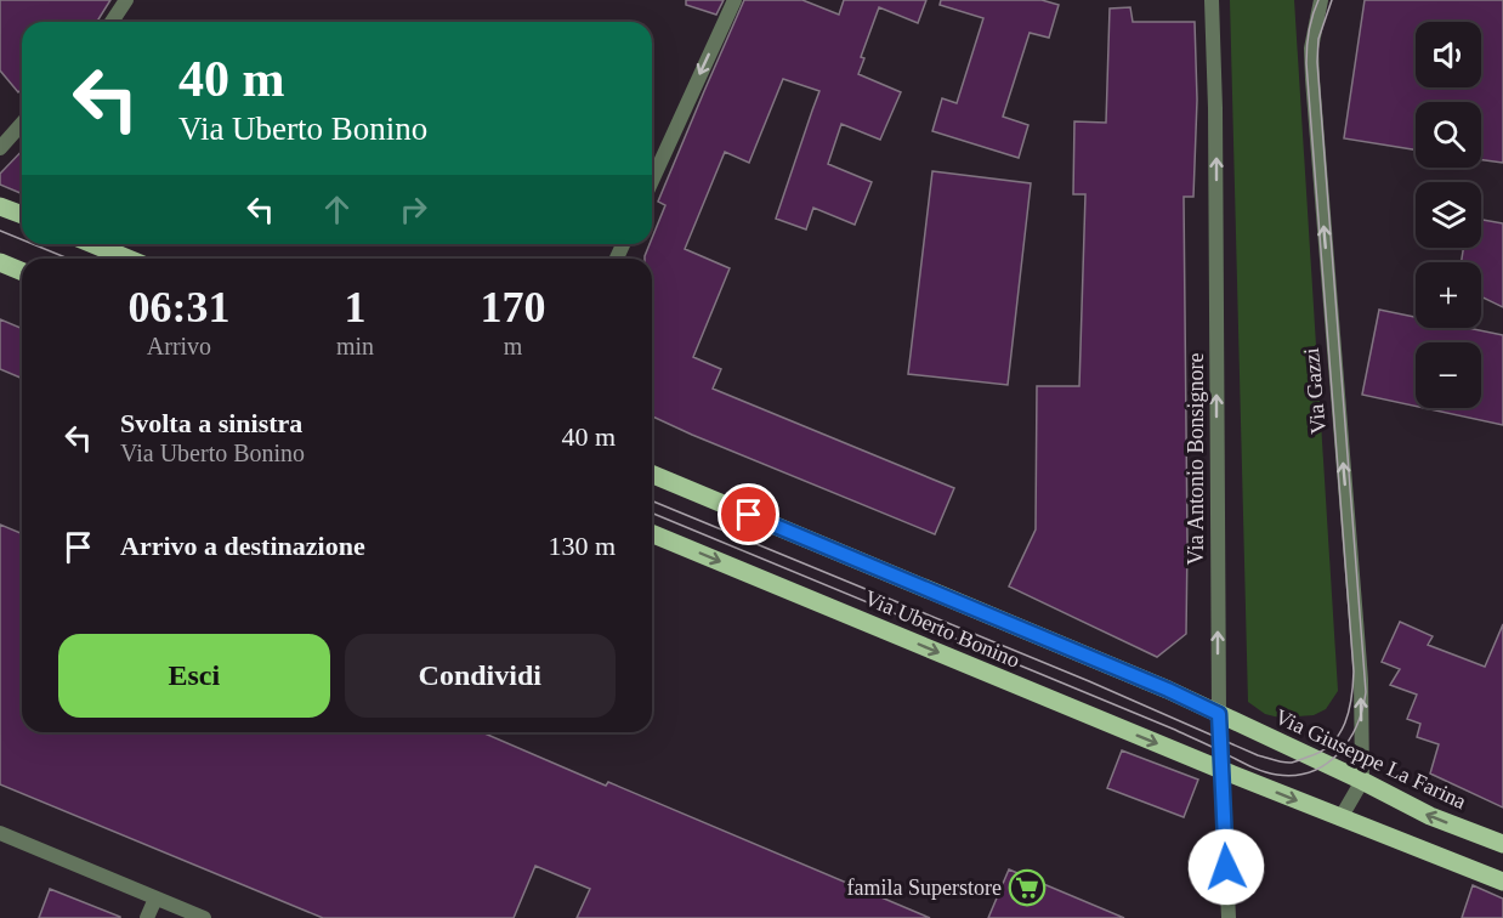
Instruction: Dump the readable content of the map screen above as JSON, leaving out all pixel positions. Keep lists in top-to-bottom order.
{
  "streets": {
    "main road": ["Via Uberto Bonino", "Via Giuseppe La Farina"],
    "street": ["Via Gazzi", "Via Antonio Bonsignore"]
  },
  "crossings": [
    ["Via Gazzi", "Via Giuseppe La Farina"],
    ["Via Antonio Bonsignore", "Via Uberto Bonino"],
    ["Via Antonio Bonsignore", "Via Giuseppe La Farina"],
    ["Via Uberto Bonino", "Via Giuseppe La Farina"]
  ],
  "one_way": ["Via Gazzi", "Via Antonio Bonsignore"],
  "places": {
    "supermarket": ["famila Superstore"]
  },
  "page": {
    "map_buttons": ["+", "−"],
    "turn": ["40 m", "Via Uberto Bonino"],
    "eta": [
      "06:31",
      "Arrivo",
      "1",
      "min",
      "170",
      "m"
    ],
    "list": [
      {
        "name": "Svolta a sinistra",
        "note": "Via Uberto Bonino",
        "value": "40 m"
      },
      {
        "name": "Arrivo a destinazione",
        "value": "130 m"
      }
    ],
    "buttons": ["Esci", "Condividi"]
  }
}
